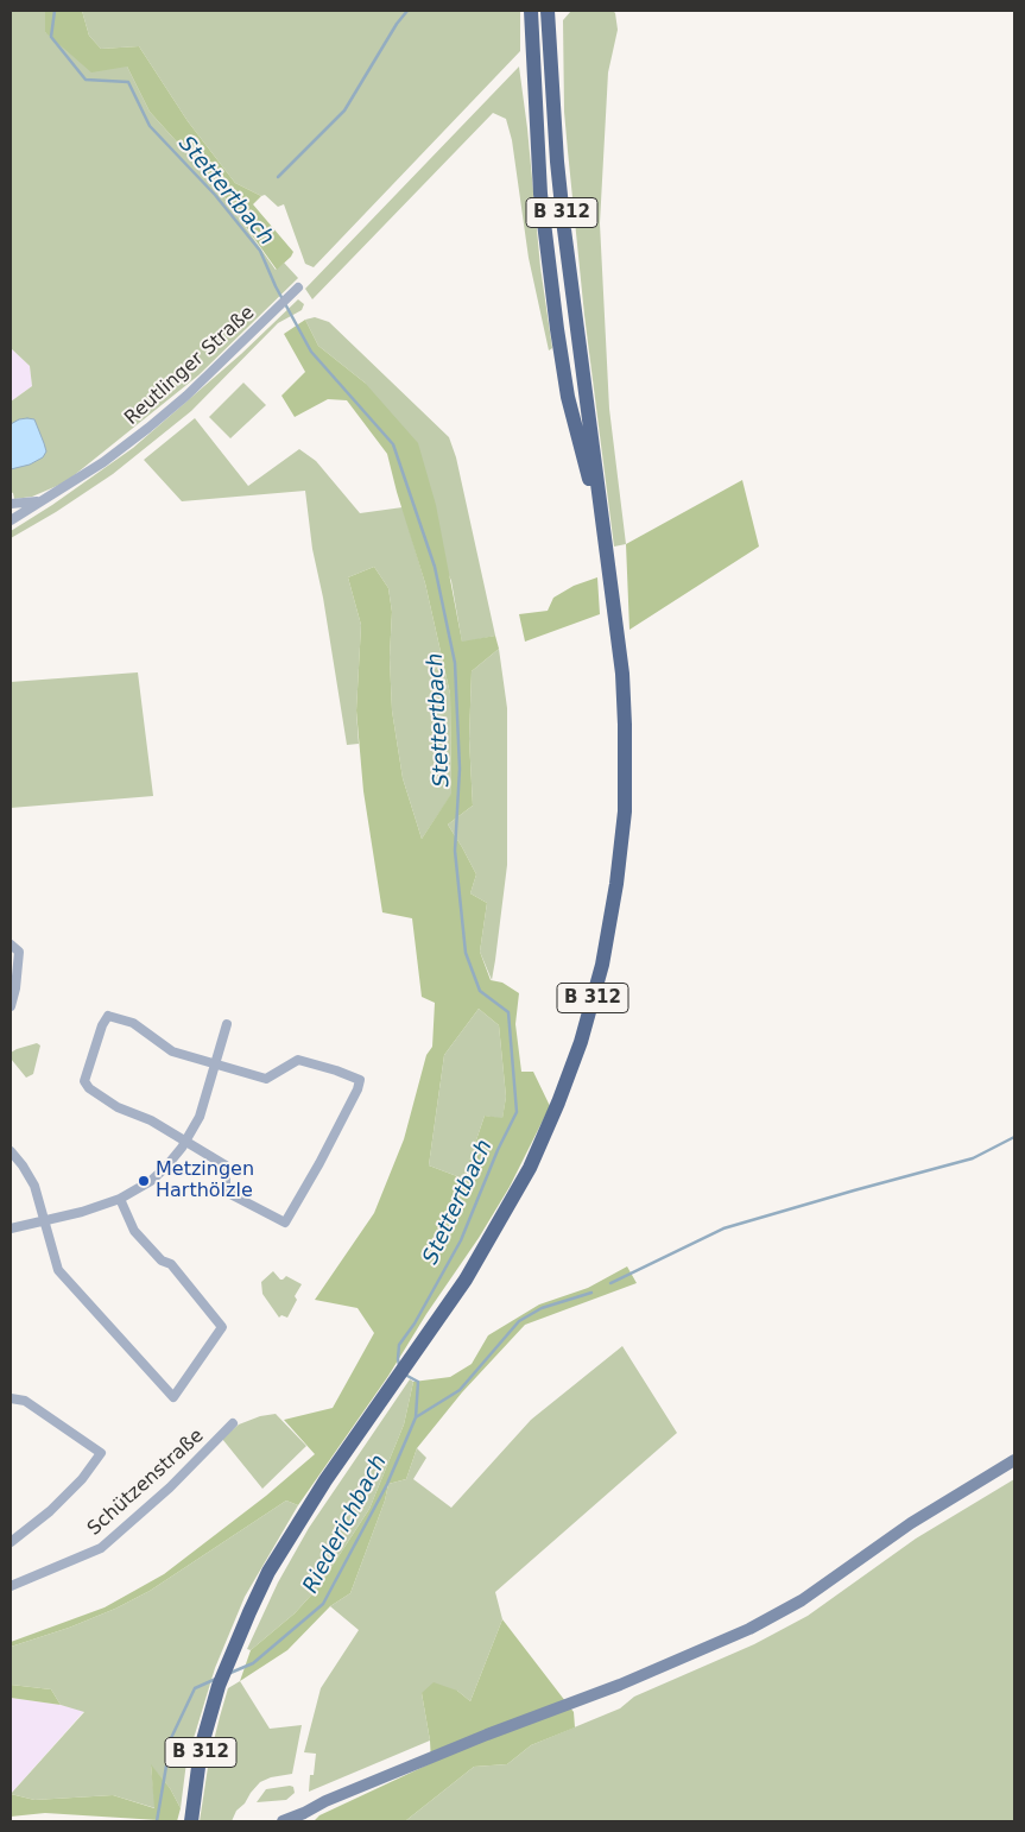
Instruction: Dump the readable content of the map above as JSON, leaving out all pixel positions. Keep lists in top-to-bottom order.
{
  "streets": {
    "highway": ["B 312"],
    "street": ["Reutlinger Straße", "Schützenstraße"]
  },
  "water": ["Stettertbach", "Riederichbach"],
  "places": ["Metzingen Harthölzle"]
}
